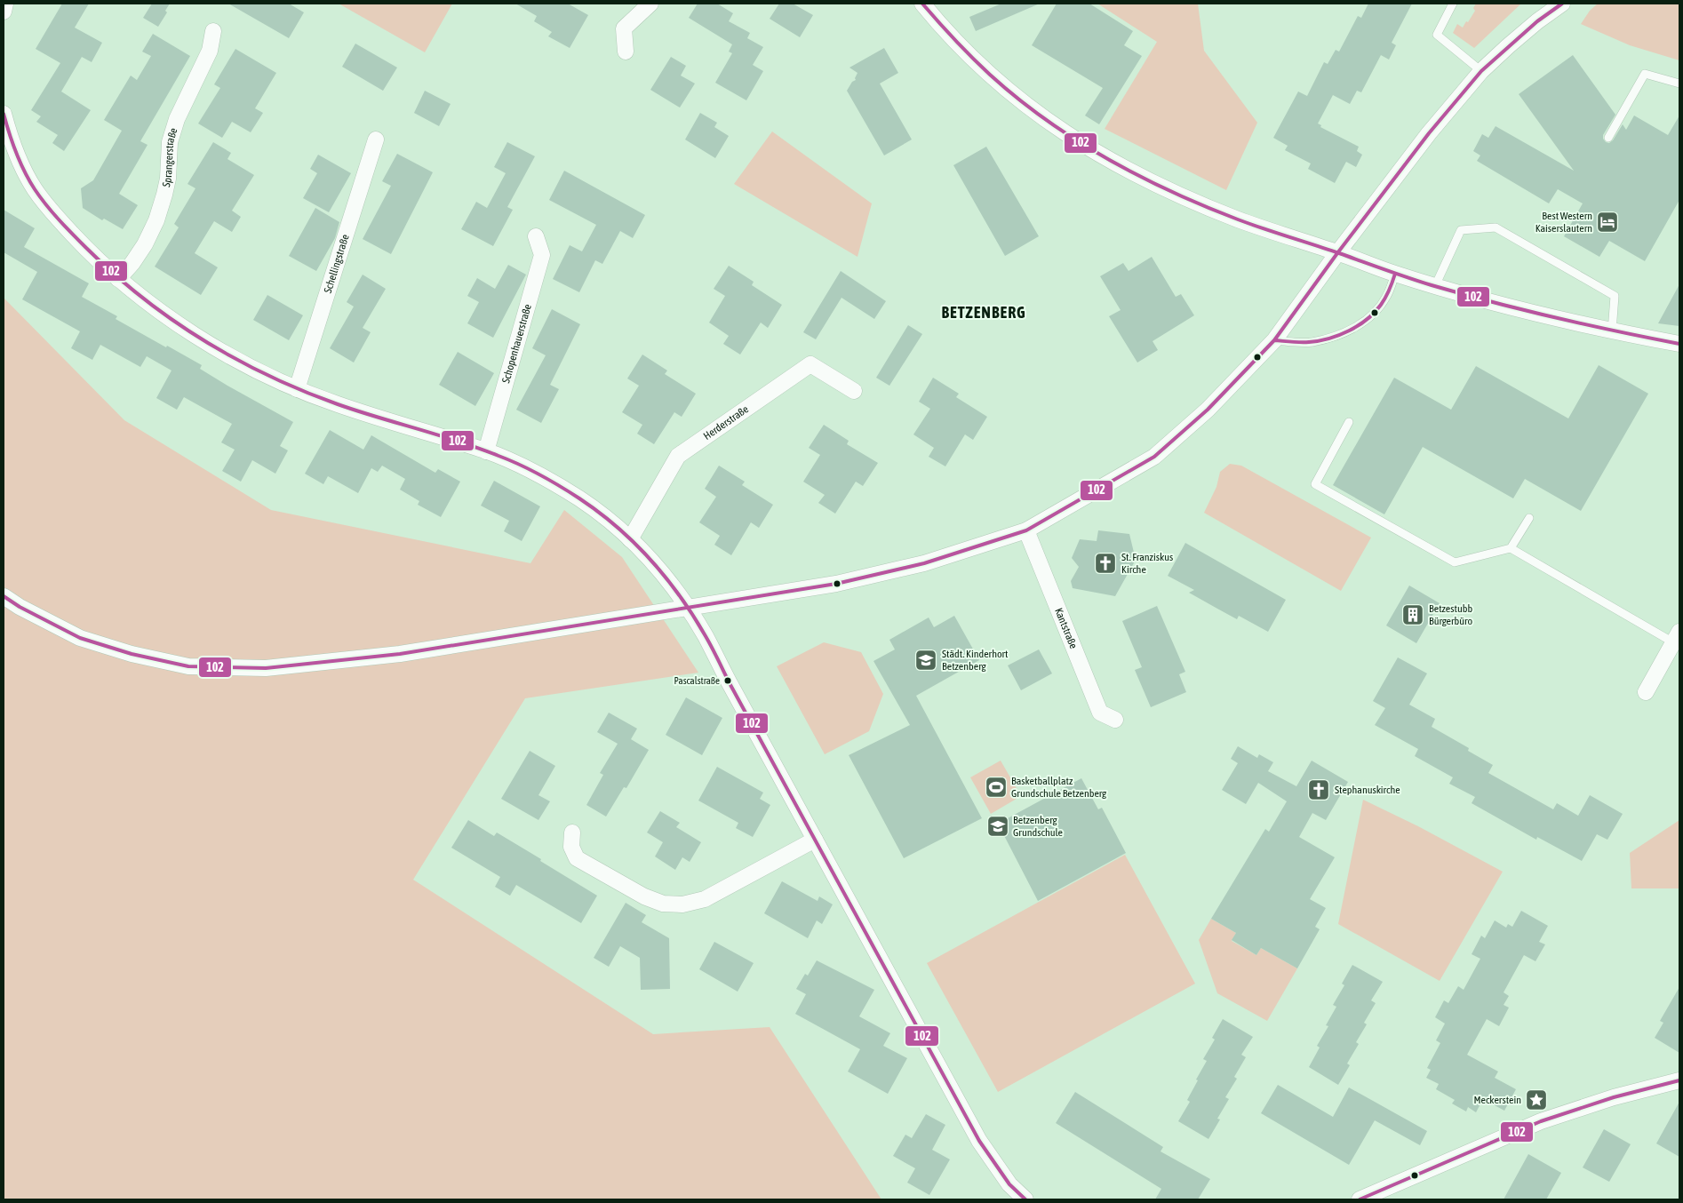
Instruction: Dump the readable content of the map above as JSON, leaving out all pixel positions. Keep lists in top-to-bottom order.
{
  "streets": {
    "street": [
      "Sprangerstraße",
      "Schellingstraße",
      "Schopenhauerstraße",
      "Herderstraße",
      "Kantstraße"
    ]
  },
  "districts": ["BETZENBERG"],
  "places": {
    "hotel": ["Best Western Kaiserslautern"],
    "church": ["St. Franziskus Kirche", "Stephanuskirche"],
    "building": ["Betzestubb Bürgerbüro"],
    "school or university": ["Städt. Kinderhort Betzenberg", "Betzenberg Grundschule"],
    "other": ["Pascalstraße"],
    "sports": ["Basketballplatz Grundschule Betzenberg"],
    "place": ["Meckerstein"]
  },
  "lines": ["transit line 102"]
}
